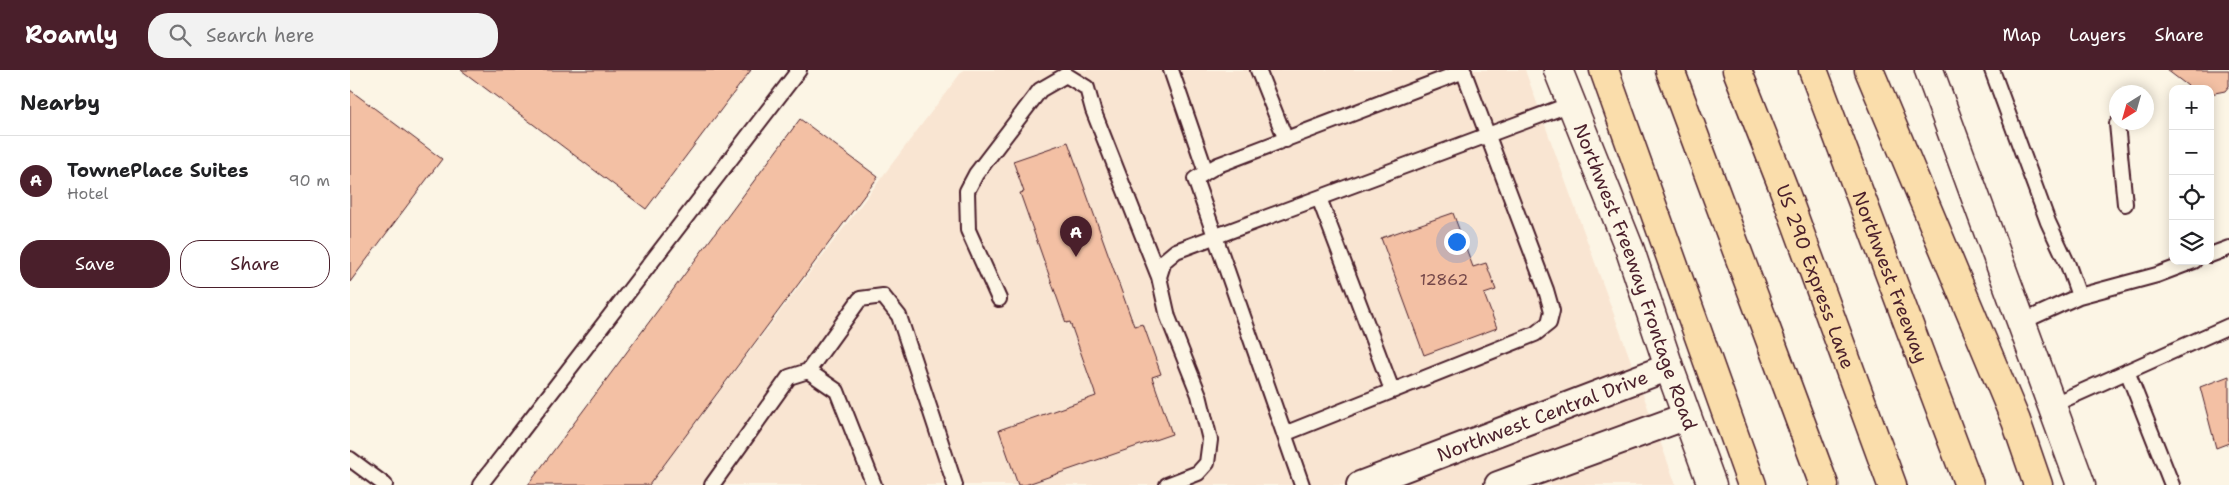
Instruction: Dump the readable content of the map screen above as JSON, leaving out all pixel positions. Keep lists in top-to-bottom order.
{
  "streets": {
    "highway": ["US 290 Express Lane", "Northwest Freeway"],
    "main road": ["Northwest Freeway Frontage Road"],
    "street": ["Northwest Central Drive"]
  },
  "crossings": [
    ["Northwest Freeway Frontage Road", "Northwest Central Drive"]
  ],
  "house_numbers": ["12862"],
  "north": "bottom left",
  "page": {
    "header": "Roamly",
    "search": "Search here",
    "nav": ["Map", "Layers", "Share"],
    "heading": "Nearby",
    "map_buttons": ["+", "−"],
    "list": [
      {
        "mark": "A",
        "name": "TownePlace Suites",
        "note": "Hotel",
        "value": "90 m"
      }
    ],
    "pins": "A",
    "buttons": ["Save", "Share"]
  }
}
